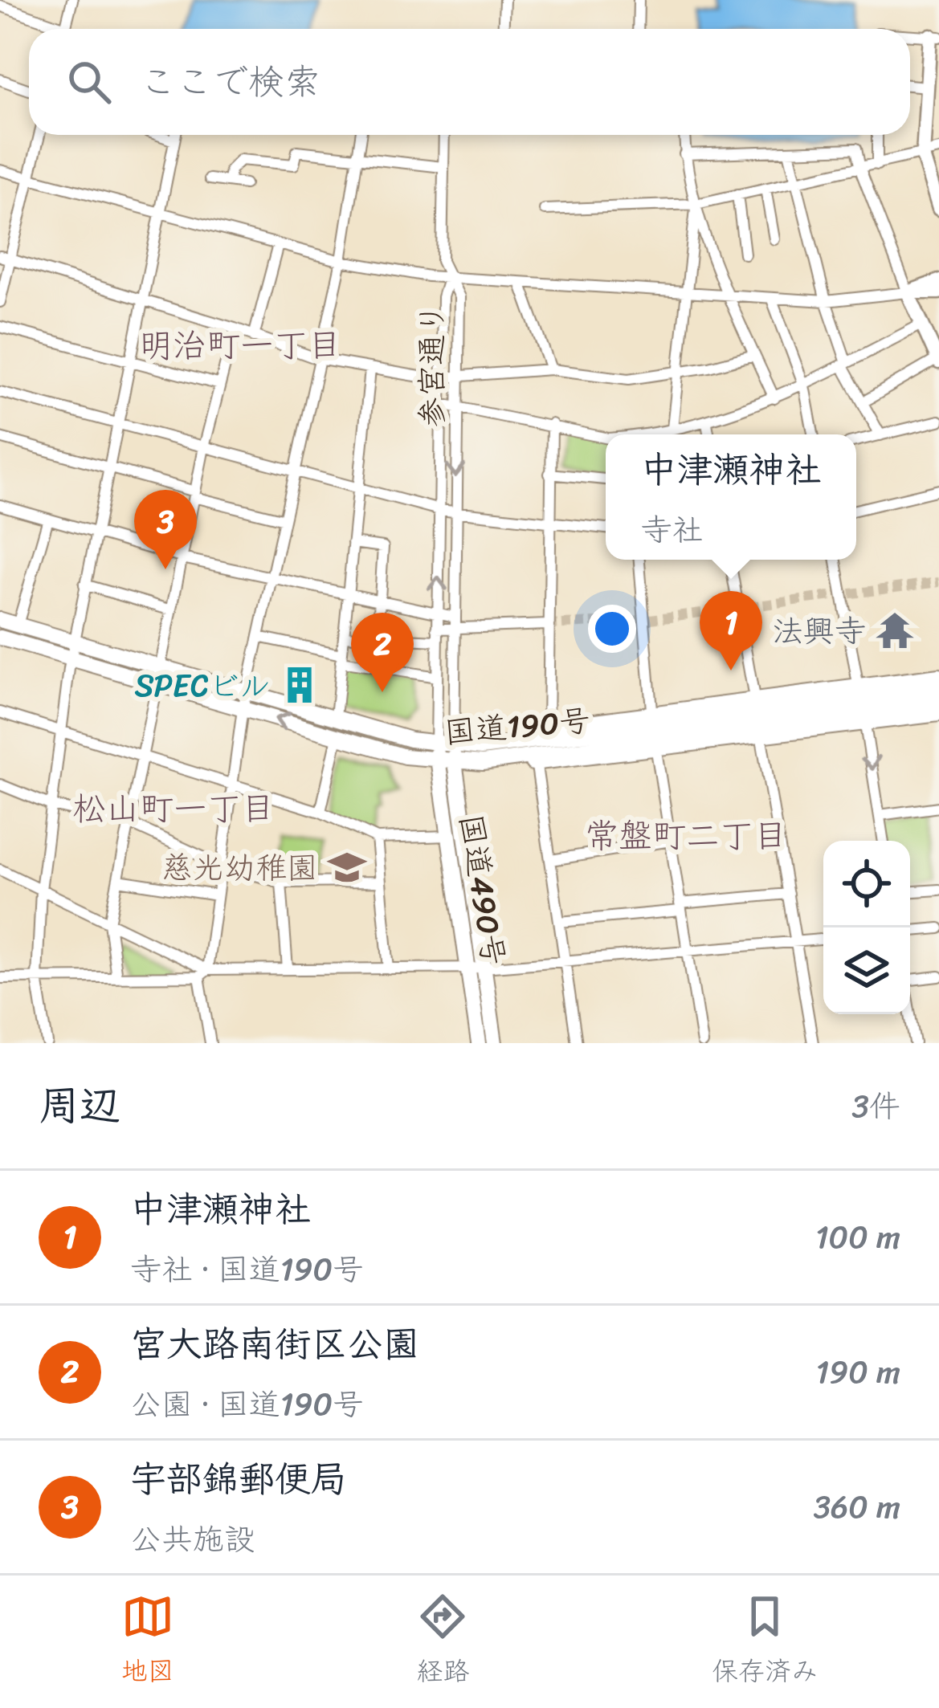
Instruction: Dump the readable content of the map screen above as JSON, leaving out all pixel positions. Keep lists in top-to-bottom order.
{
  "streets": {
    "highway": ["国道190号", "国道490号"],
    "street": ["参宮通り"]
  },
  "crossings": [
    ["参宮通り", "国道190号"],
    ["参宮通り", "国道490号"],
    ["国道190号", "国道490号"]
  ],
  "districts": ["明治町一丁目", "松山町一丁目", "常盤町二丁目"],
  "places": {
    "temple": ["法興寺"],
    "building": ["SPECビル"],
    "school or university": ["慈光幼稚園"]
  },
  "page": {
    "search": "ここで検索",
    "popup": ["中津瀬神社", "寺社"],
    "pins": ["3", "1", "2"],
    "heading": ["周辺", "3件"],
    "list": [
      {
        "mark": "1",
        "name": "中津瀬神社",
        "note": "寺社 · 国道190号",
        "value": "100 m"
      },
      {
        "mark": "2",
        "name": "宮大路南街区公園",
        "note": "公園 · 国道190号",
        "value": "190 m"
      },
      {
        "mark": "3",
        "name": "宇部錦郵便局",
        "note": "公共施設",
        "value": "360 m"
      }
    ],
    "nav": ["地図", "経路", "保存済み"]
  }
}
